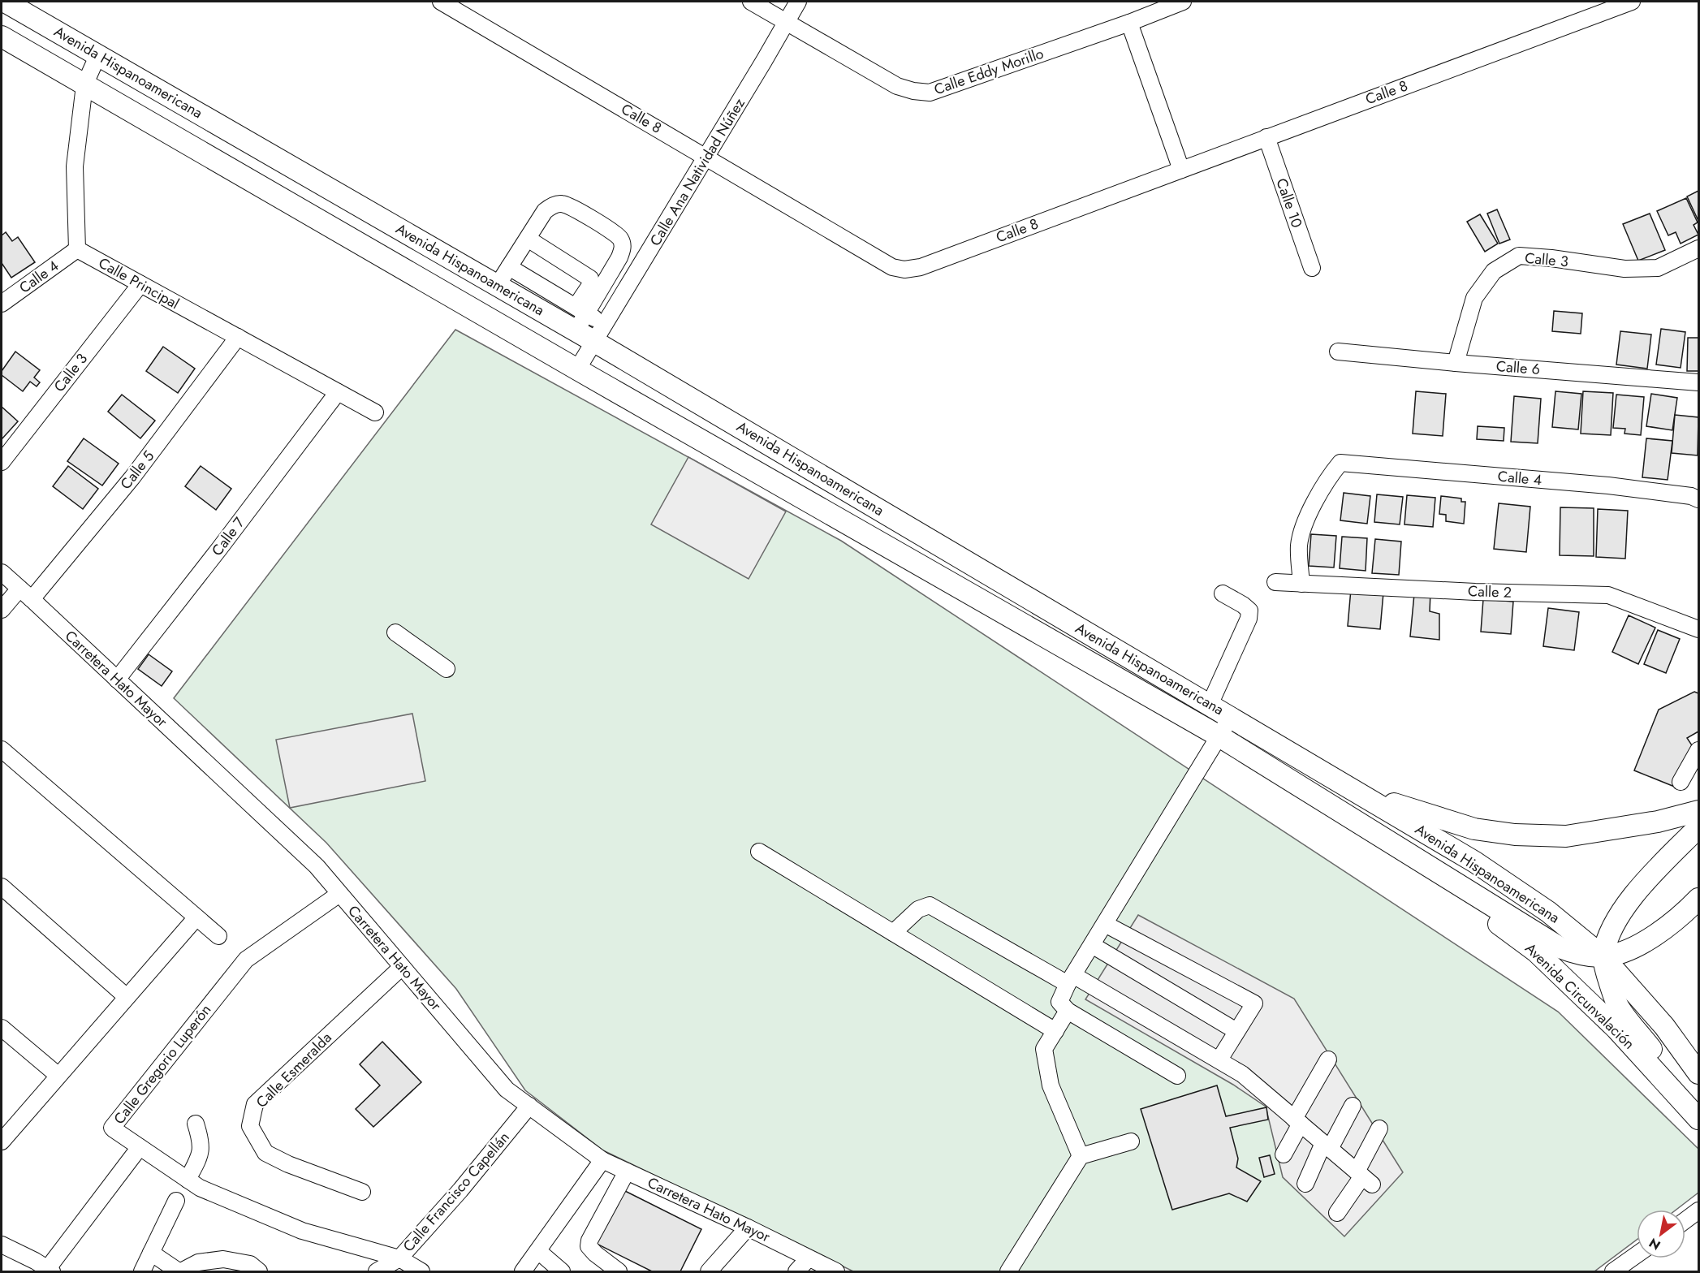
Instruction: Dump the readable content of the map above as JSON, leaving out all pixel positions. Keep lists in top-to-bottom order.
{
  "streets": {
    "main road": ["Avenida Hispanoamericana", "Avenida Circunvalación"],
    "street": [
      "Calle Eddy Morillo",
      "Calle 8",
      "Calle Ana Natividad Núñez",
      "Calle 10",
      "Calle 3",
      "Calle 4",
      "Calle Principal",
      "Calle 6",
      "Calle 5",
      "Calle 7",
      "Calle 2",
      "Carretera Hato Mayor",
      "Calle Gregorio Luperón",
      "Calle Esmeralda",
      "Calle Francisco Capellán"
    ]
  },
  "crossings": [
    ["Calle Eddy Morillo", "Calle Ana Natividad Núñez"],
    ["Avenida Hispanoamericana", "Calle Ana Natividad Núñez"],
    ["Avenida Hispanoamericana", "Avenida Circunvalación"],
    ["Calle 8", "Calle Ana Natividad Núñez"],
    ["Calle 8", "Calle 10"],
    ["Calle 3", "Calle Principal"],
    ["Calle 3", "Calle 6"],
    ["Calle 4", "Calle Principal"],
    ["Calle 4", "Calle 2"],
    ["Calle Principal", "Calle 5"],
    ["Calle Principal", "Calle 7"],
    ["Calle 5", "Carretera Hato Mayor"],
    ["Calle 7", "Carretera Hato Mayor"],
    ["Carretera Hato Mayor", "Calle Gregorio Luperón"],
    ["Carretera Hato Mayor", "Calle Esmeralda"],
    ["Carretera Hato Mayor", "Calle Francisco Capellán"],
    ["Calle Gregorio Luperón", "Calle Francisco Capellán"]
  ],
  "north": "bottom left"
}
